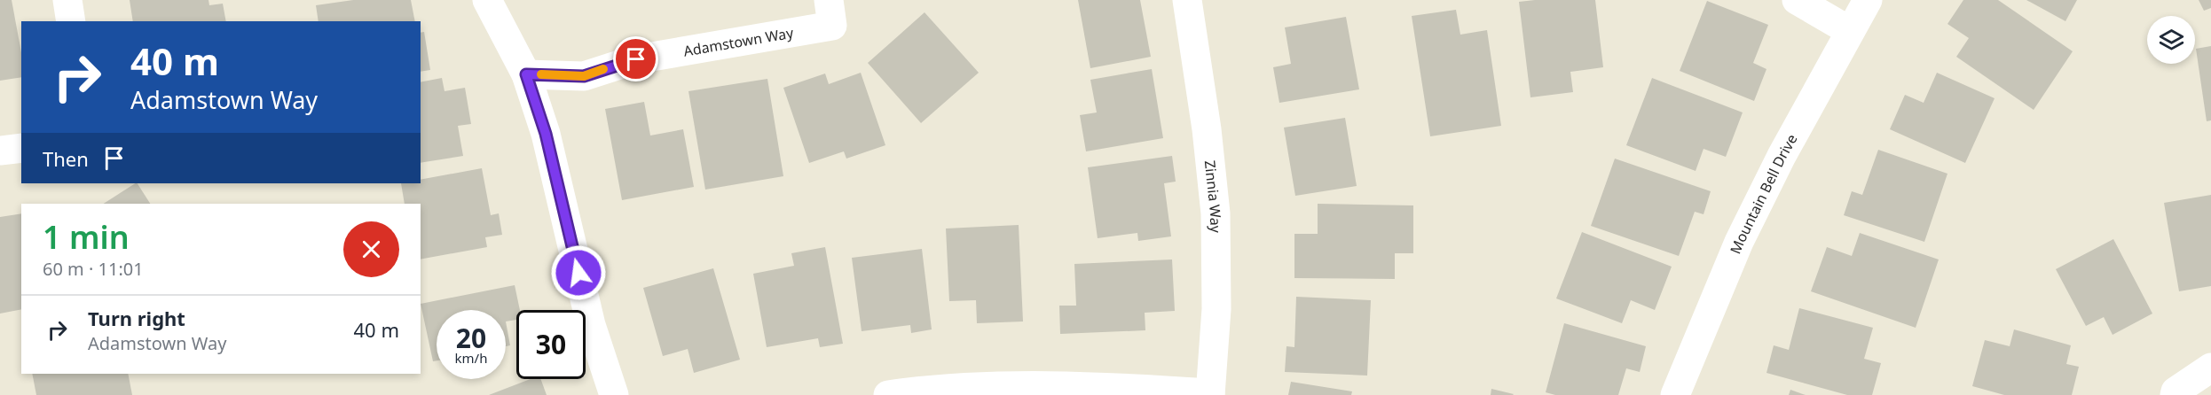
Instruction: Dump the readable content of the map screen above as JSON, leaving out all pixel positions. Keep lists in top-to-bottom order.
{
  "streets": {
    "street": ["Adamstown Way", "Mountain Bell Drive", "Zinnia Way"]
  },
  "page": {
    "turn": ["40 m", "Adamstown Way"],
    "then": "Then",
    "heading": ["1 min", "60 m · 11:01"],
    "list": [
      {
        "name": "Turn right",
        "note": "Adamstown Way",
        "value": "40 m"
      }
    ],
    "speed": "20 km/h",
    "limit": "30"
  }
}
